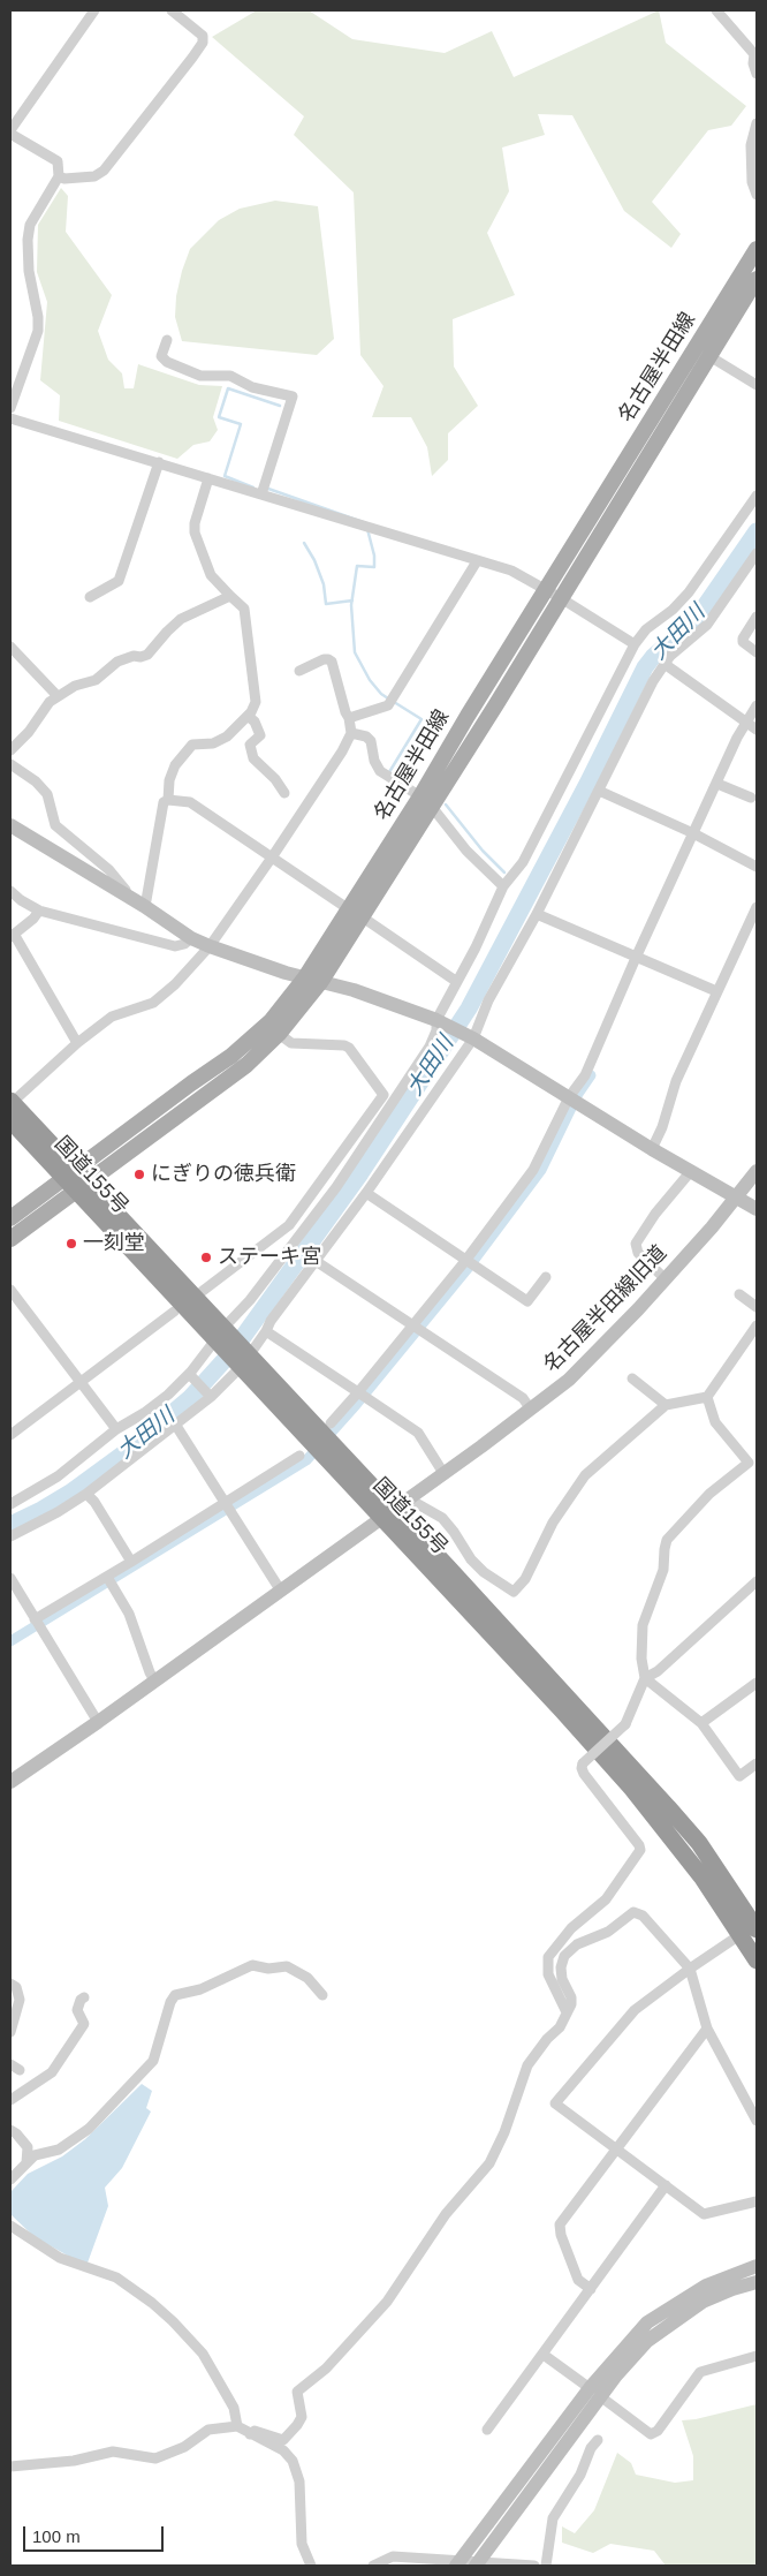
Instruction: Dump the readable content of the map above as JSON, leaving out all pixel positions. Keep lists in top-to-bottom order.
{
  "streets": {
    "highway": ["国道155号"],
    "main road": ["名古屋半田線"],
    "street": ["名古屋半田線旧道"]
  },
  "crossings": [
    ["名古屋半田線", "国道155号"],
    ["国道155号", "名古屋半田線旧道"]
  ],
  "water": ["大田川"],
  "places": ["にぎりの徳兵衛", "一刻堂", "ステーキ宮"],
  "scale_bar": "100 m"
}
